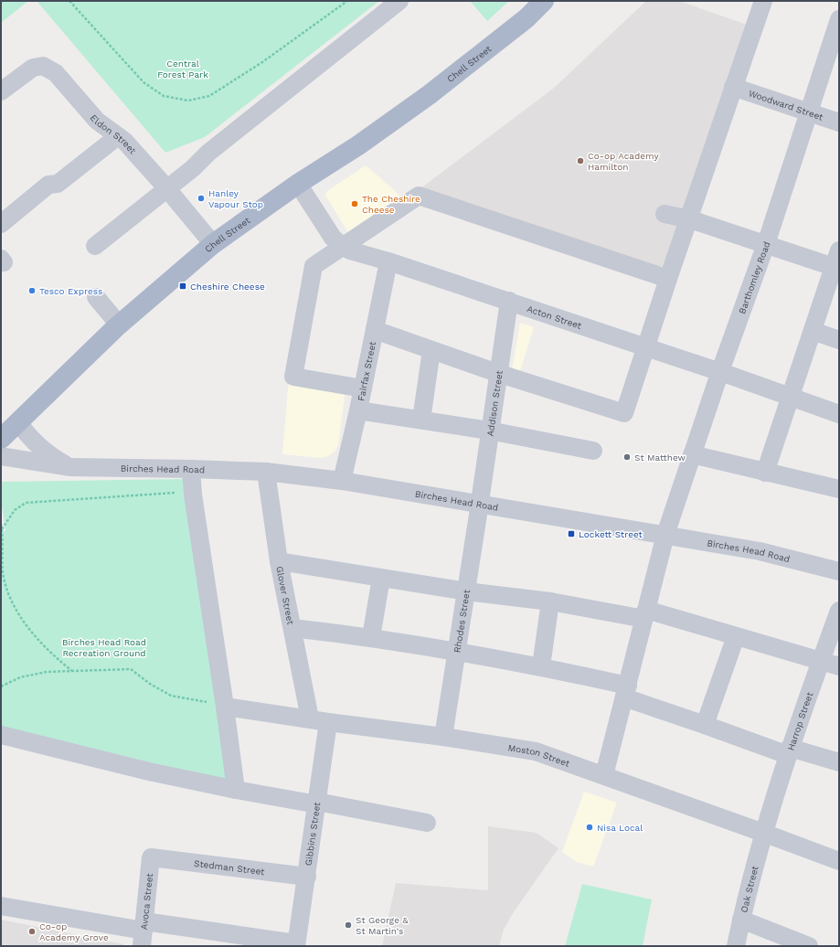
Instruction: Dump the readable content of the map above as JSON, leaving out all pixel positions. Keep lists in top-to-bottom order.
{
  "streets": {
    "main road": ["Chell Street"],
    "street": [
      "Woodward Street",
      "Eldon Street",
      "Barthomley Road",
      "Acton Street",
      "Fairfax Street",
      "Addison Street",
      "Birches Head Road",
      "Glover Street",
      "Rhodes Street",
      "Harrop Street",
      "Moston Street",
      "Gibbins Street",
      "Stedman Street",
      "Oak Street",
      "Avoca Street"
    ]
  },
  "crossings": [
    ["Chell Street", "Eldon Street"],
    ["Chell Street", "Acton Street"],
    ["Chell Street", "Birches Head Road"],
    ["Woodward Street", "Barthomley Road"],
    ["Barthomley Road", "Acton Street"],
    ["Barthomley Road", "Birches Head Road"],
    ["Acton Street", "Fairfax Street"],
    ["Acton Street", "Addison Street"],
    ["Fairfax Street", "Birches Head Road"],
    ["Addison Street", "Birches Head Road"],
    ["Addison Street", "Rhodes Street"],
    ["Birches Head Road", "Glover Street"],
    ["Birches Head Road", "Rhodes Street"],
    ["Glover Street", "Moston Street"],
    ["Rhodes Street", "Moston Street"],
    ["Harrop Street", "Moston Street"],
    ["Harrop Street", "Oak Street"],
    ["Moston Street", "Gibbins Street"],
    ["Moston Street", "Oak Street"],
    ["Gibbins Street", "Stedman Street"],
    ["Stedman Street", "Avoca Street"]
  ],
  "parks": ["Central Forest Park", "Birches Head Road Recreation Ground"],
  "places": {
    "other": [
      "Co-op Academy Hamilton",
      "Hanley Vapour Stop",
      "The Cheshire Cheese",
      "Tesco Express",
      "St Matthew",
      "Nisa Local",
      "St George & St Martin's",
      "Co-op Academy Grove"
    ],
    "transit": ["Cheshire Cheese", "Lockett Street"]
  }
}
